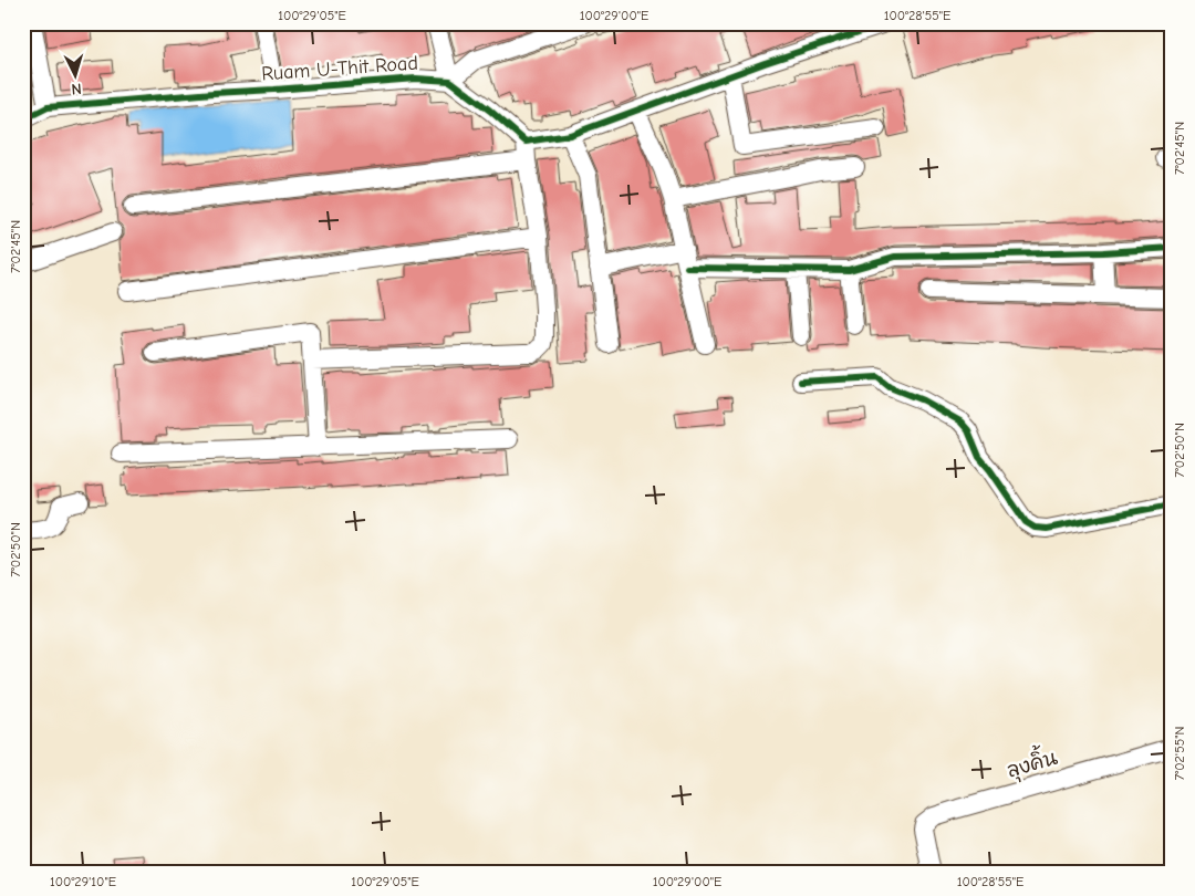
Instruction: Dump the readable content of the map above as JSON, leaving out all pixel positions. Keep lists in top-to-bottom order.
{
  "streets": {
    "street": ["Ruam U-Thit Road", "ลุงคิ้น"]
  },
  "north": "bottom",
  "coordinates": [
    "100°29'05\"E",
    "100°29'00\"E",
    "100°28'55\"E",
    "7°02'45\"N",
    "7°02'50\"N",
    "7°02'55\"N",
    "100°29'10\"E"
  ]
}
